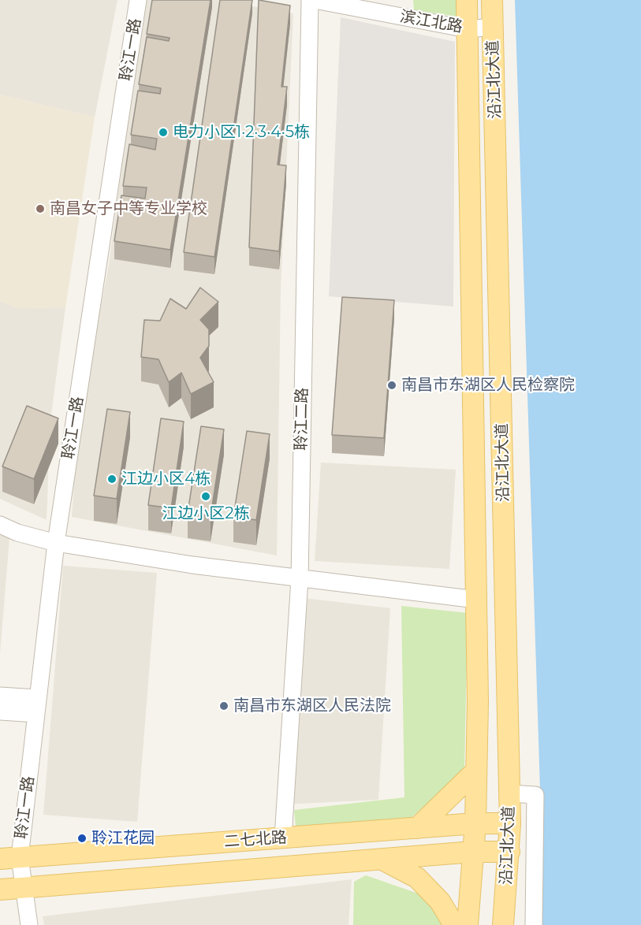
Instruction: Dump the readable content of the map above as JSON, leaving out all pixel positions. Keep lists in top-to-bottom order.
{
  "streets": {
    "main road": ["沿江北大道", "二七北路"],
    "street": ["滨江北路", "聆江一路", "聆江二路"]
  },
  "crossings": [
    ["滨江北路", "沿江北大道"],
    ["聆江一路", "二七北路"],
    ["沿江北大道", "二七北路"],
    ["聆江二路", "二七北路"]
  ],
  "places": [
    "电力小区1·2·3·4·5栋",
    "南昌女子中等专业学校",
    "南昌市东湖区人民检察院",
    "江边小区4栋",
    "江边小区2栋",
    "南昌市东湖区人民法院",
    "聆江花园"
  ]
}
